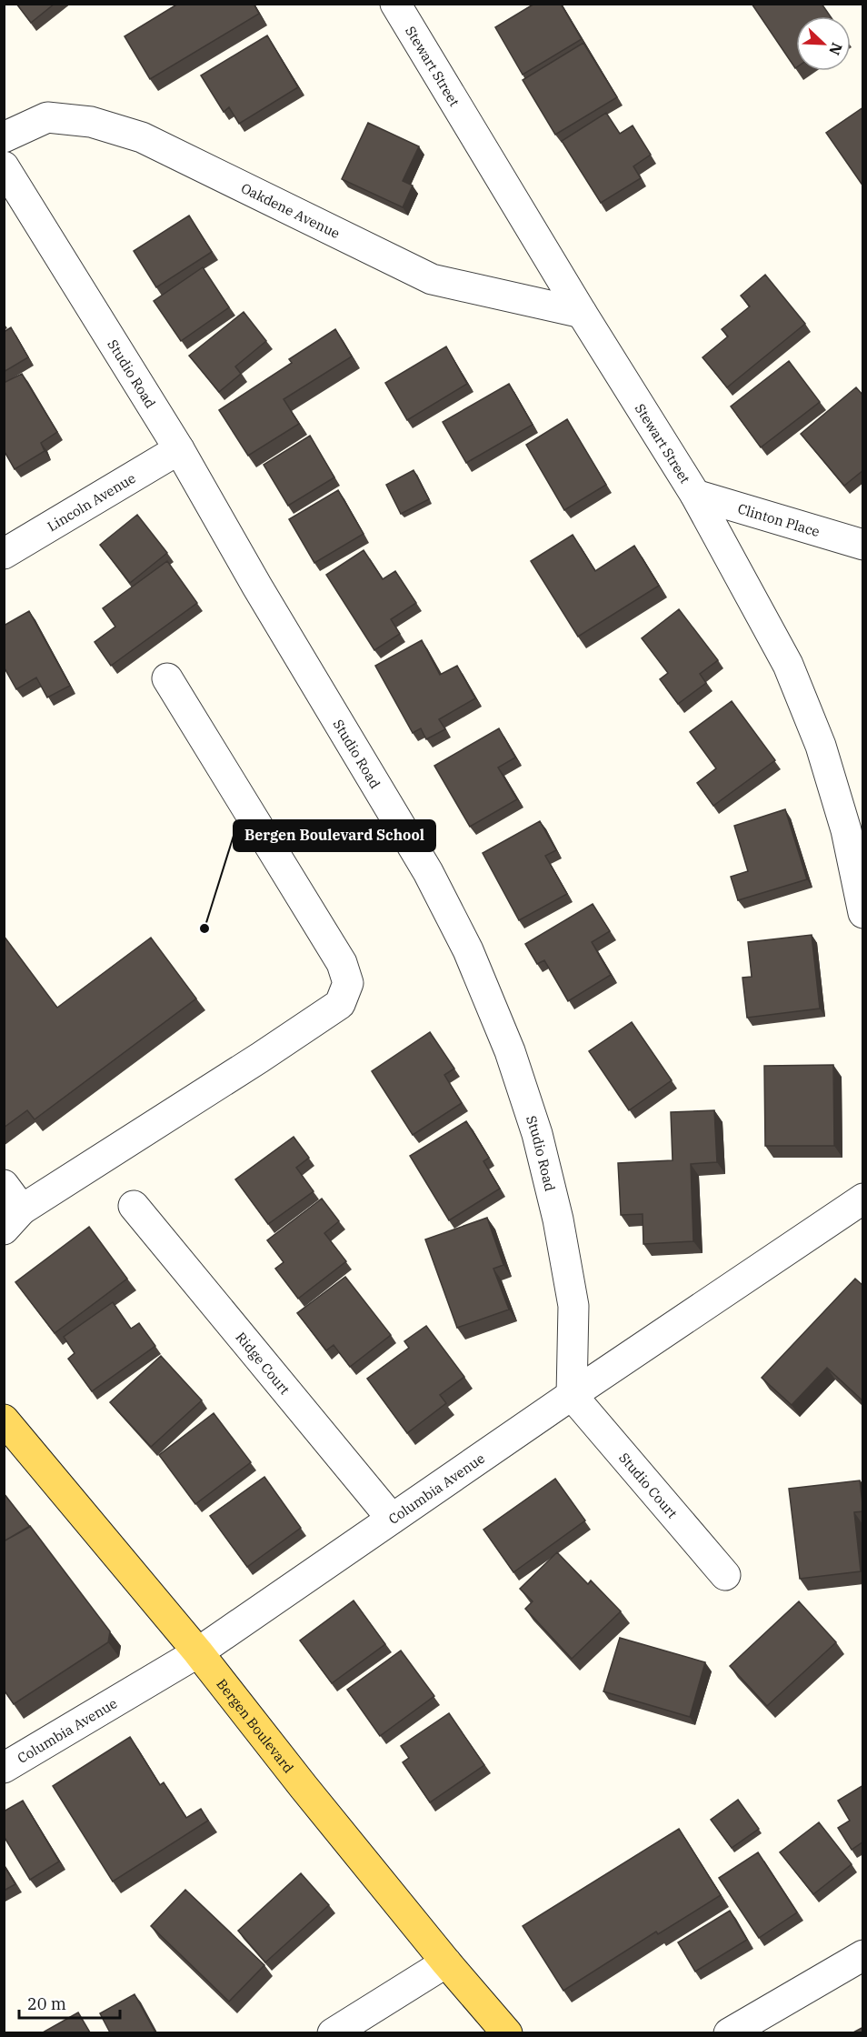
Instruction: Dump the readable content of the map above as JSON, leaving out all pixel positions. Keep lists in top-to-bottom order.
{
  "streets": {
    "main road": ["Bergen Boulevard"],
    "street": [
      "Stewart Street",
      "Oakdene Avenue",
      "Studio Road",
      "Lincoln Avenue",
      "Clinton Place",
      "Ridge Court",
      "Studio Court",
      "Columbia Avenue"
    ]
  },
  "crossings": [
    ["Stewart Street", "Oakdene Avenue"],
    ["Stewart Street", "Clinton Place"],
    ["Studio Road", "Lincoln Avenue"],
    ["Studio Road", "Studio Court"],
    ["Studio Road", "Columbia Avenue"],
    ["Ridge Court", "Columbia Avenue"],
    ["Studio Court", "Columbia Avenue"],
    ["Columbia Avenue", "Bergen Boulevard"]
  ],
  "places": ["Bergen Boulevard School"],
  "scale_bar": "20 m",
  "north": "bottom right"
}
